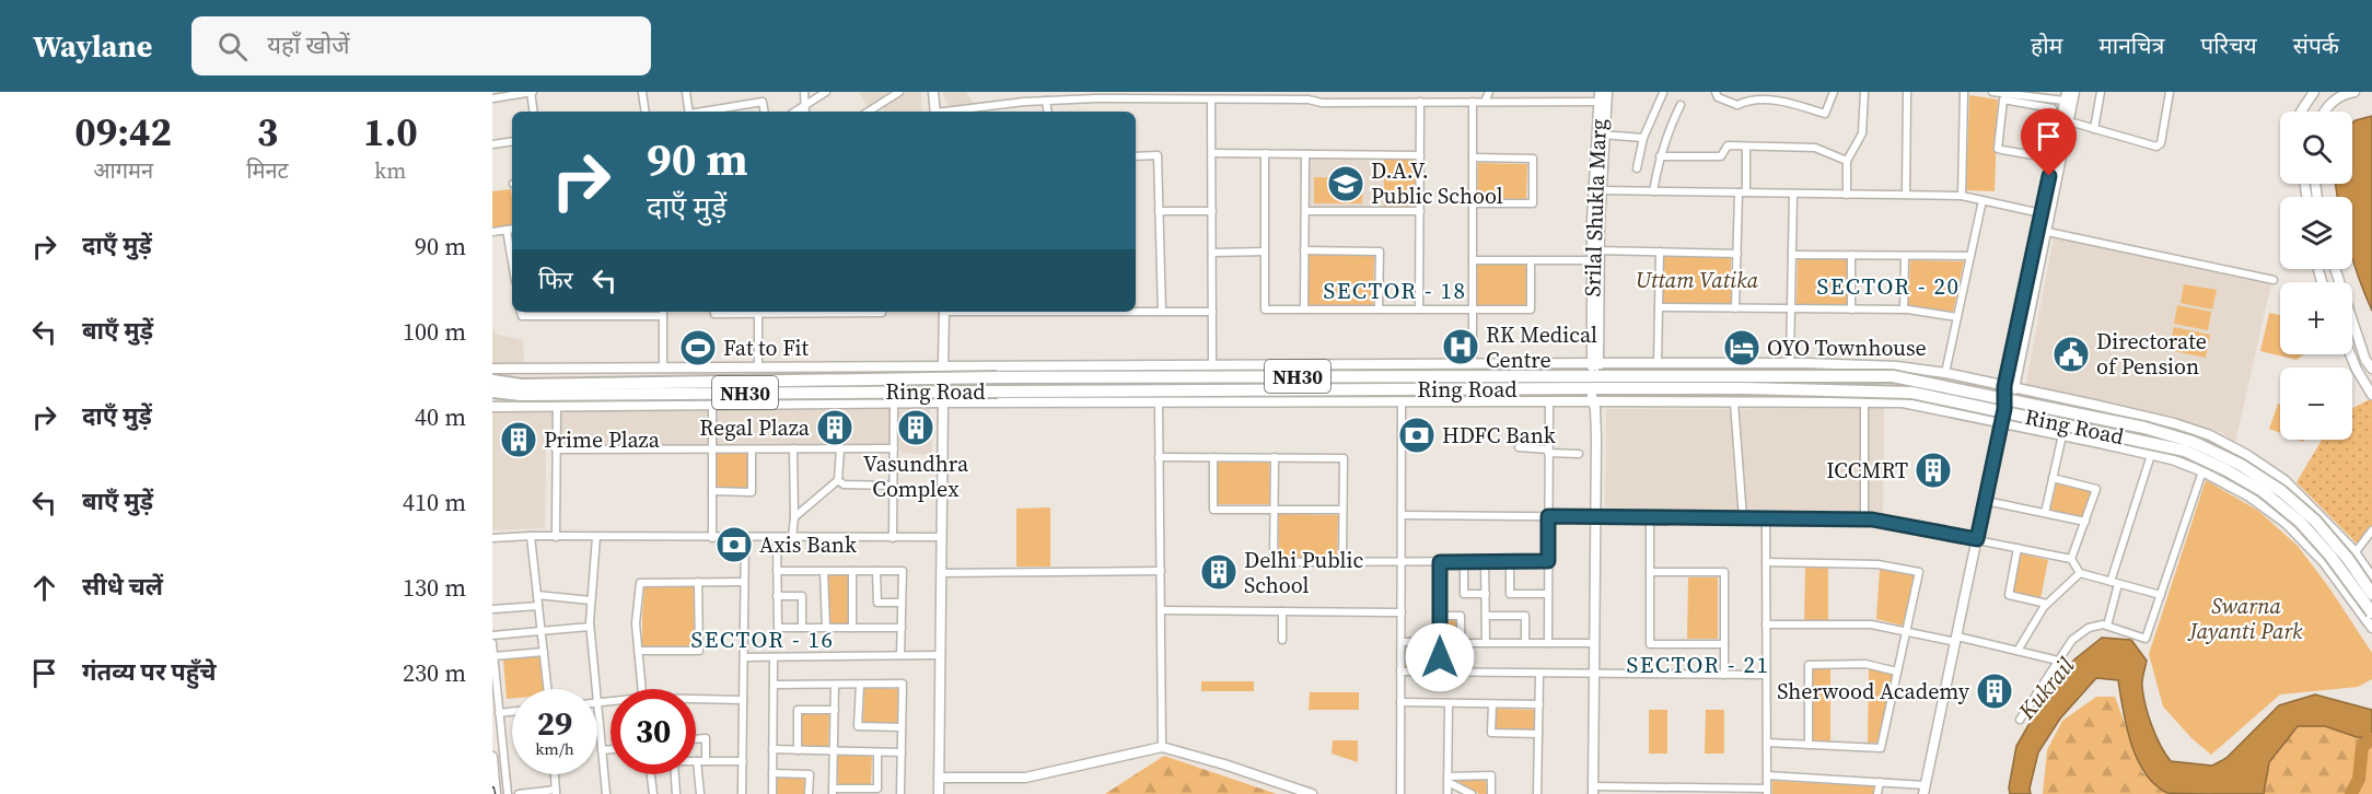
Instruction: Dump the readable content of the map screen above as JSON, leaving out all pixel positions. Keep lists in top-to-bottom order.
{
  "streets": {
    "highway": ["NH30", "Ring Road"],
    "street": ["Srilal Shukla Marg"]
  },
  "crossings": [
    ["Srilal Shukla Marg", "Ring Road"]
  ],
  "districts": [
    "SECTOR - 20",
    "SECTOR - 18",
    "SECTOR - 16",
    "SECTOR - 21"
  ],
  "water": ["Kukrail"],
  "parks": ["Uttam Vatika", "Swarna Jayanti Park"],
  "places": {
    "school or university": ["D.A.V. Public School"],
    "hospital": ["RK Medical Centre"],
    "sports": ["Fat to Fit"],
    "hotel": ["OYO Townhouse"],
    "public building": ["Directorate of Pension"],
    "building": [
      "Regal Plaza",
      "Vasundhra Complex",
      "Prime Plaza",
      "ICCMRT",
      "Delhi Public School",
      "Sherwood Academy"
    ],
    "bank": ["HDFC Bank", "Axis Bank"]
  },
  "page": {
    "header": "Waylane",
    "search": "यहाँ खोजें",
    "nav": [
      "होम",
      "मानचित्र",
      "परिचय",
      "संपर्क"
    ],
    "eta": [
      "09:42",
      "आगमन",
      "3",
      "मिनट",
      "1.0",
      "km"
    ],
    "map_buttons": ["+", "−"],
    "turn": ["90 m", "दाएँ मुड़ें"],
    "list": [
      {
        "name": "दाएँ मुड़ें",
        "value": "90 m"
      },
      {
        "name": "बाएँ मुड़ें",
        "value": "100 m"
      },
      {
        "name": "दाएँ मुड़ें",
        "value": "40 m"
      },
      {
        "name": "बाएँ मुड़ें",
        "value": "410 m"
      },
      {
        "name": "सीधे चलें",
        "value": "130 m"
      },
      {
        "name": "गंतव्य पर पहुँचे",
        "value": "230 m"
      }
    ],
    "then": "फिर",
    "speed": "29 km/h",
    "limit": "30"
  }
}
